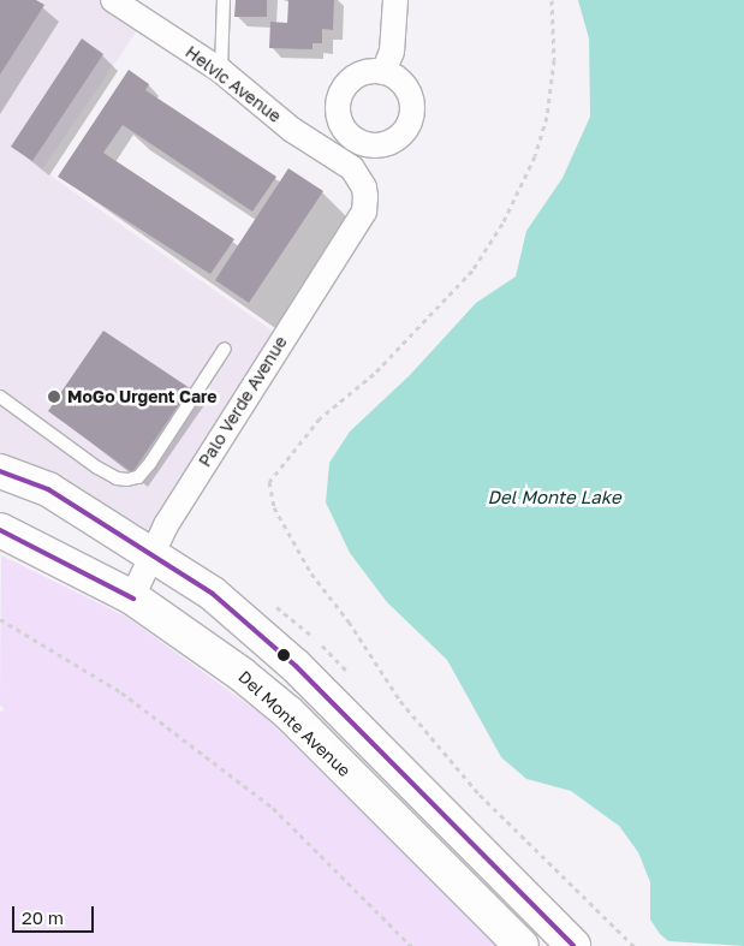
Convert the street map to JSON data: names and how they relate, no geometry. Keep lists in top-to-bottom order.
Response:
{
  "streets": {
    "main road": ["Del Monte Avenue"],
    "street": ["Helvic Avenue", "Palo Verde Avenue"]
  },
  "crossings": [
    ["Helvic Avenue", "Palo Verde Avenue"],
    ["Palo Verde Avenue", "Del Monte Avenue"]
  ],
  "water": ["Del Monte Lake"],
  "places": ["MoGo Urgent Care"],
  "scale_bar": "20 m"
}
